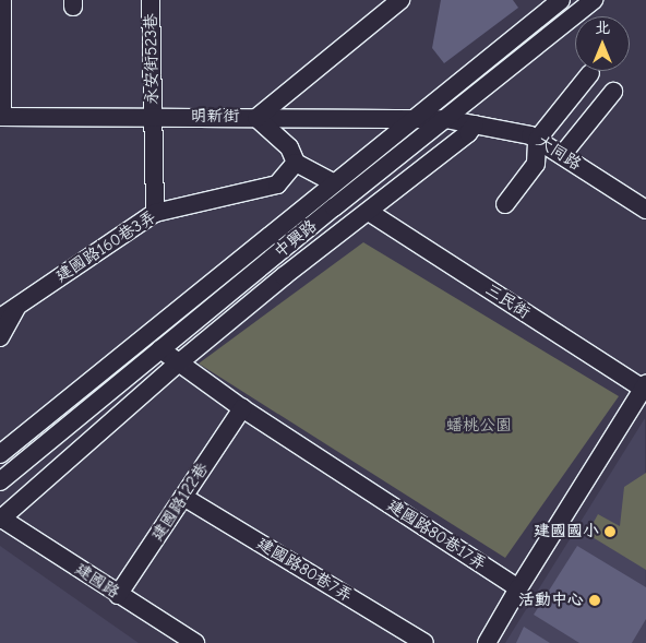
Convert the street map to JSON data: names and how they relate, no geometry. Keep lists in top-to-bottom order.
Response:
{
  "streets": {
    "street": [
      "永安街523巷",
      "明新街",
      "大同路",
      "中興路",
      "建國路160巷3弄",
      "三民街",
      "建國路122巷",
      "建國路80巷17弄",
      "建國路80巷7弄",
      "建國路"
    ]
  },
  "crossings": [
    ["永安街523巷", "明新街"],
    ["永安街523巷", "建國路160巷3弄"],
    ["明新街", "大同路"],
    ["明新街", "中興路"],
    ["大同路", "中興路"],
    ["中興路", "建國路80巷17弄"],
    ["建國路122巷", "建國路80巷17弄"],
    ["建國路122巷", "建國路80巷7弄"],
    ["建國路122巷", "建國路"]
  ],
  "parks": ["蟠桃公園"],
  "places": ["建國國小", "活動中心"],
  "north": "top"
}
